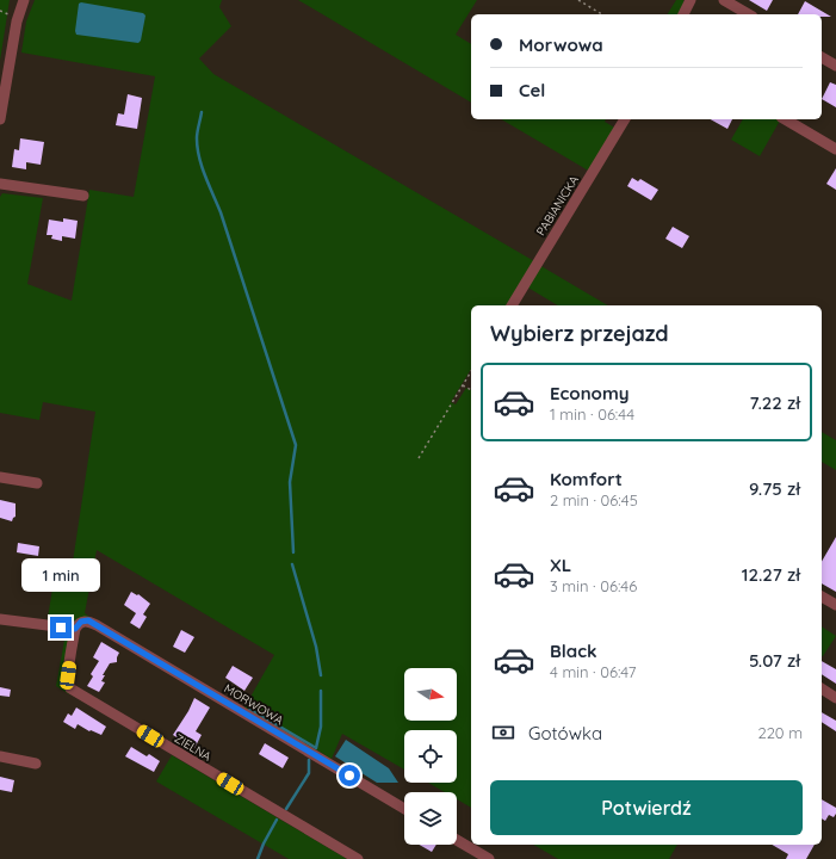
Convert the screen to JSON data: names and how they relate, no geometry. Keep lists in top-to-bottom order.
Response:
{
  "streets": {
    "street": ["PABIANICKA", "MORWOWA", "ZIELNA"]
  },
  "crossings": [
    ["MORWOWA", "ZIELNA"]
  ],
  "north": "right",
  "page": {
    "banner": ["Morwowa", "Cel"],
    "heading": "Wybierz przejazd",
    "list": [
      {
        "name": "Economy",
        "note": "1 min · 06:44",
        "value": "7.22 zł"
      },
      {
        "name": "Komfort",
        "note": "2 min · 06:45",
        "value": "9.75 zł"
      },
      {
        "name": "XL",
        "note": "3 min · 06:46",
        "value": "12.27 zł"
      },
      {
        "name": "Black",
        "note": "4 min · 06:47",
        "value": "5.07 zł"
      }
    ],
    "bubble": "1 min",
    "pay": ["Gotówka", "220 m"],
    "buttons": "Potwierdź"
  }
}
